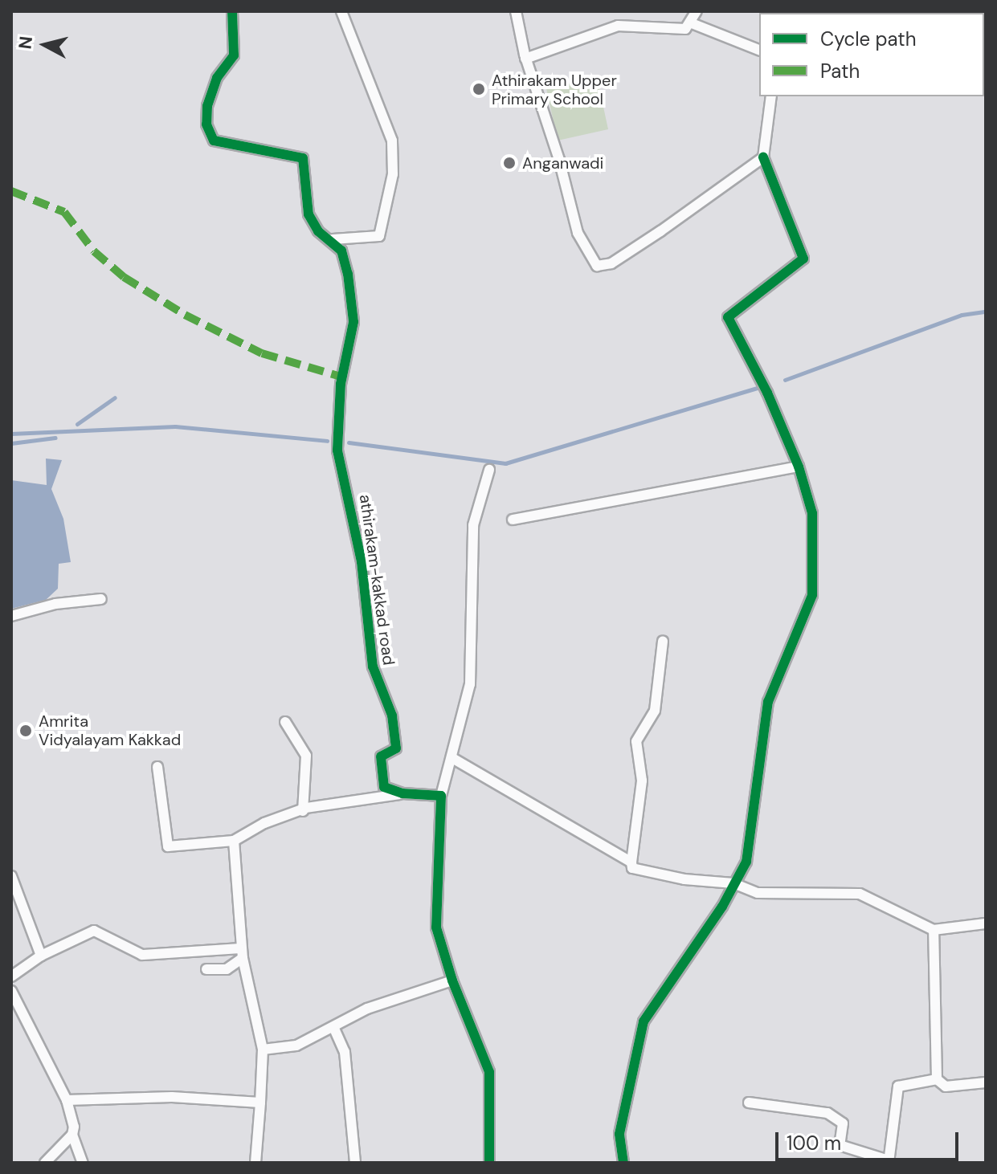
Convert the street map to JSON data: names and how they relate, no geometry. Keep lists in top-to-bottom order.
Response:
{
  "streets": {
    "street": ["athirakam-kakkad road"]
  },
  "places": ["Athirakam Upper Primary School", "Anganwadi", "Amrita Vidyalayam Kakkad"],
  "legend": ["Cycle path", "Path"],
  "scale_bar": "100 m",
  "north": "left"
}
